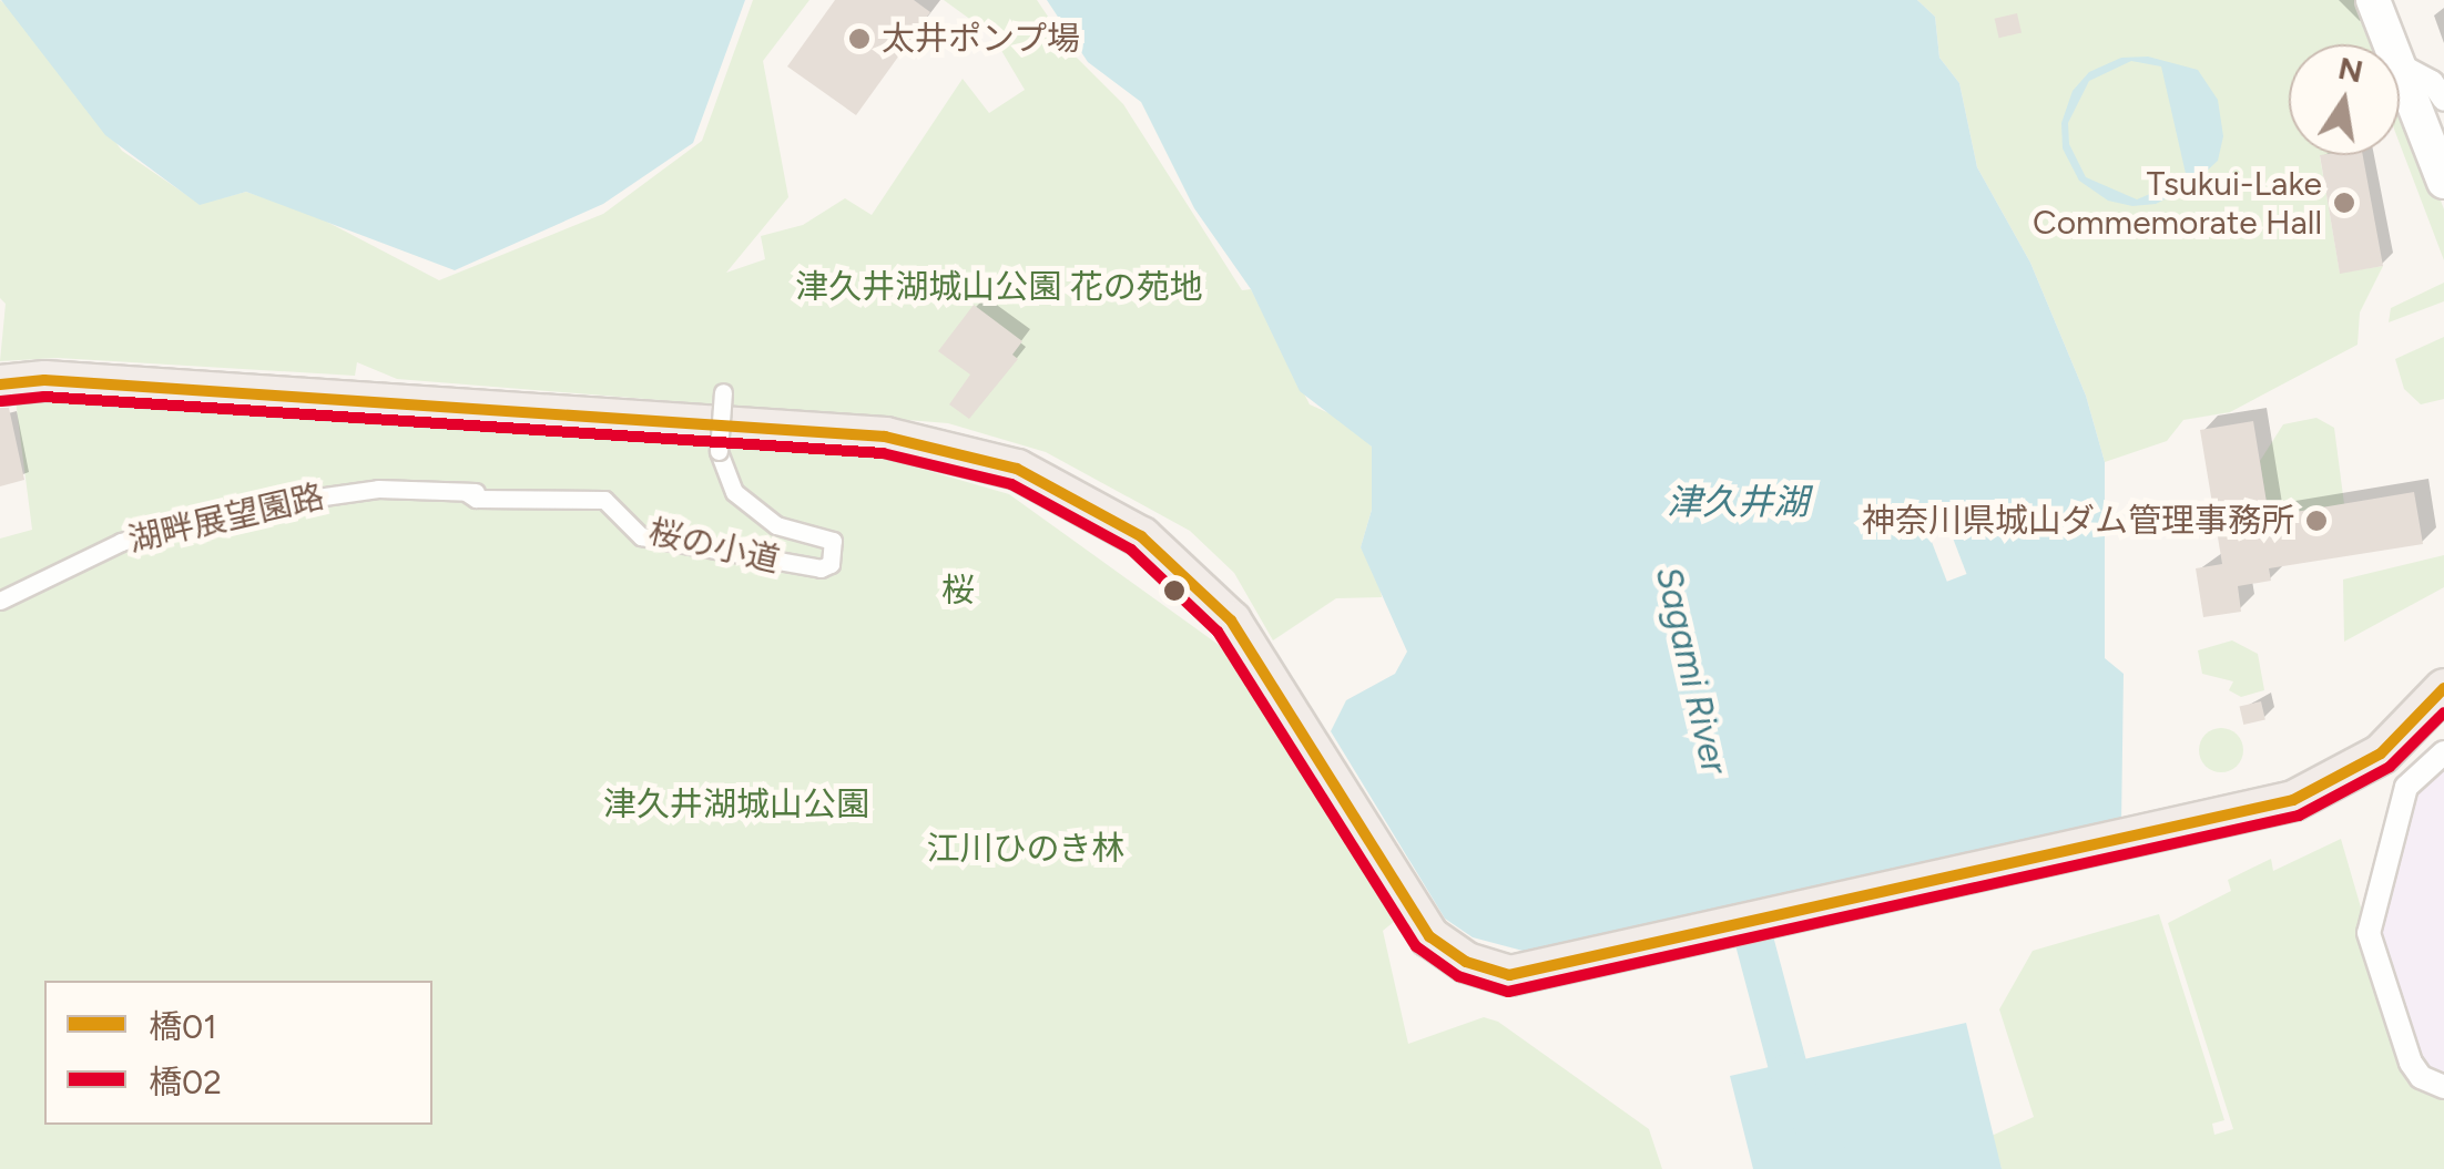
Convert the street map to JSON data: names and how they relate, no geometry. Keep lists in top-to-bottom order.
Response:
{
  "streets": {
    "street": ["湖畔展望園路", "桜の小道"]
  },
  "crossings": [
    ["湖畔展望園路", "桜の小道"]
  ],
  "water": ["津久井湖", "Sagami River"],
  "parks": [
    "津久井湖城山公園 花の苑地",
    "桜",
    "津久井湖城山公園",
    "江川ひのき林"
  ],
  "places": ["太井ポンプ場", "Tsukui-Lake Commemorate Hall", "神奈川県城山ダム管理事務所"],
  "lines": ["transit line 橋01", "transit line 橋02"],
  "legend": ["橋01", "橋02"],
  "north": "top"
}
